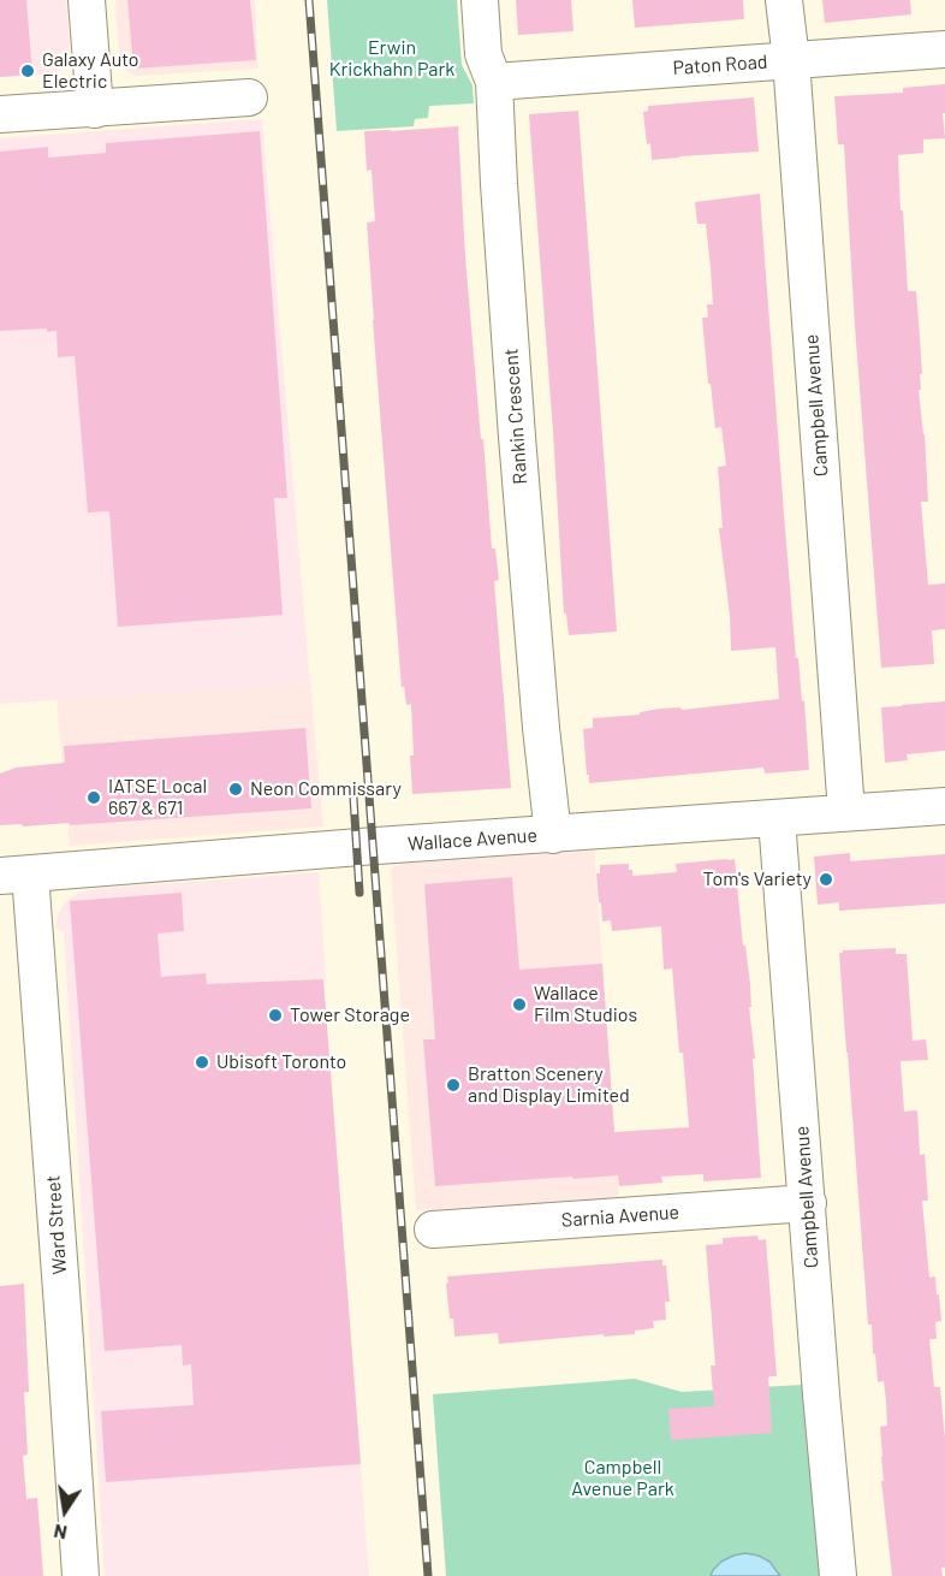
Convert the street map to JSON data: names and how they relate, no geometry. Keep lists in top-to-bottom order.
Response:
{
  "streets": {
    "street": [
      "Paton Road",
      "Campbell Avenue",
      "Rankin Crescent",
      "Wallace Avenue",
      "Sarnia Avenue",
      "Ward Street"
    ]
  },
  "crossings": [
    ["Paton Road", "Campbell Avenue"],
    ["Paton Road", "Rankin Crescent"],
    ["Campbell Avenue", "Wallace Avenue"],
    ["Campbell Avenue", "Sarnia Avenue"],
    ["Rankin Crescent", "Wallace Avenue"],
    ["Wallace Avenue", "Ward Street"]
  ],
  "parks": ["Erwin Krickhahn Park", "Campbell Avenue Park"],
  "places": [
    "Galaxy Auto Electric",
    "Neon Commissary",
    "IATSE Local 667 & 671",
    "Tom's Variety",
    "Wallace Film Studios",
    "Tower Storage",
    "Ubisoft Toronto",
    "Bratton Scenery and Display Limited"
  ],
  "north": "bottom"
}
